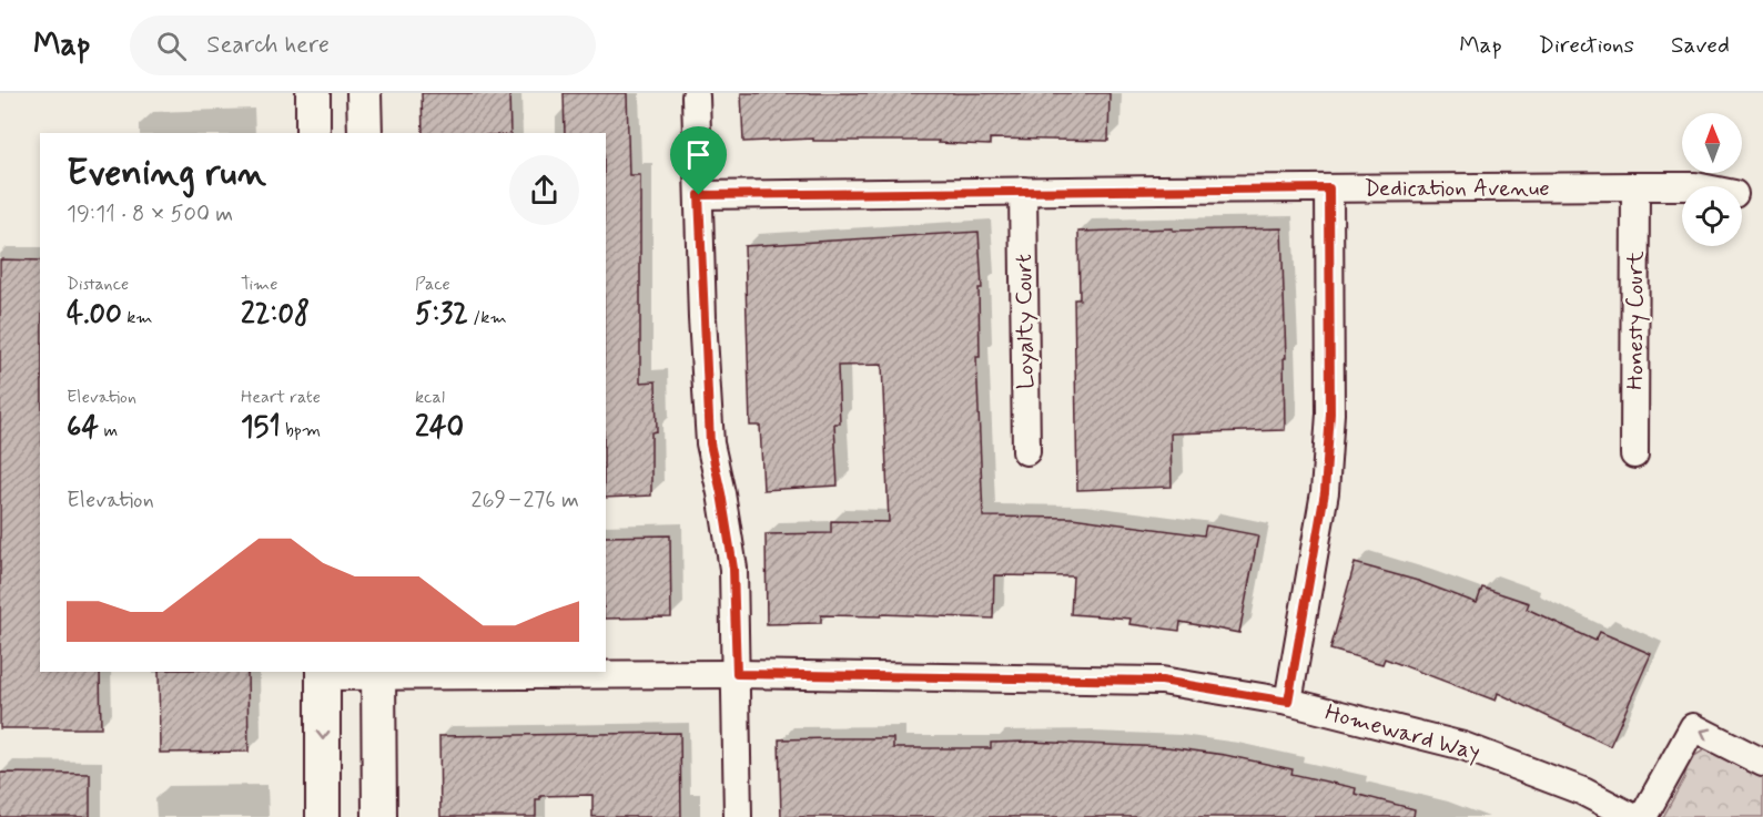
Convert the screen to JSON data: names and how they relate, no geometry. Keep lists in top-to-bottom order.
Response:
{
  "streets": {
    "street": [
      "Dedication Avenue",
      "Honesty Court",
      "Loyalty Court",
      "Homeward Way"
    ]
  },
  "crossings": [
    ["Dedication Avenue", "Honesty Court"],
    ["Dedication Avenue", "Loyalty Court"]
  ],
  "north": "top",
  "page": {
    "header": "Map",
    "search": "Search here",
    "nav": ["Map", "Directions", "Saved"],
    "heading": ["Evening run", "19:11 · 8 × 500 m"],
    "stats": [
      ["Distance", "4.00 km"],
      ["Time", "22:08"],
      ["Pace", "5:32 /km"],
      ["Elevation", "64 m"],
      ["Heart rate", "151 bpm"],
      ["kcal", "240"]
    ],
    "chart": ["Elevation", "269–276 m"]
  }
}
